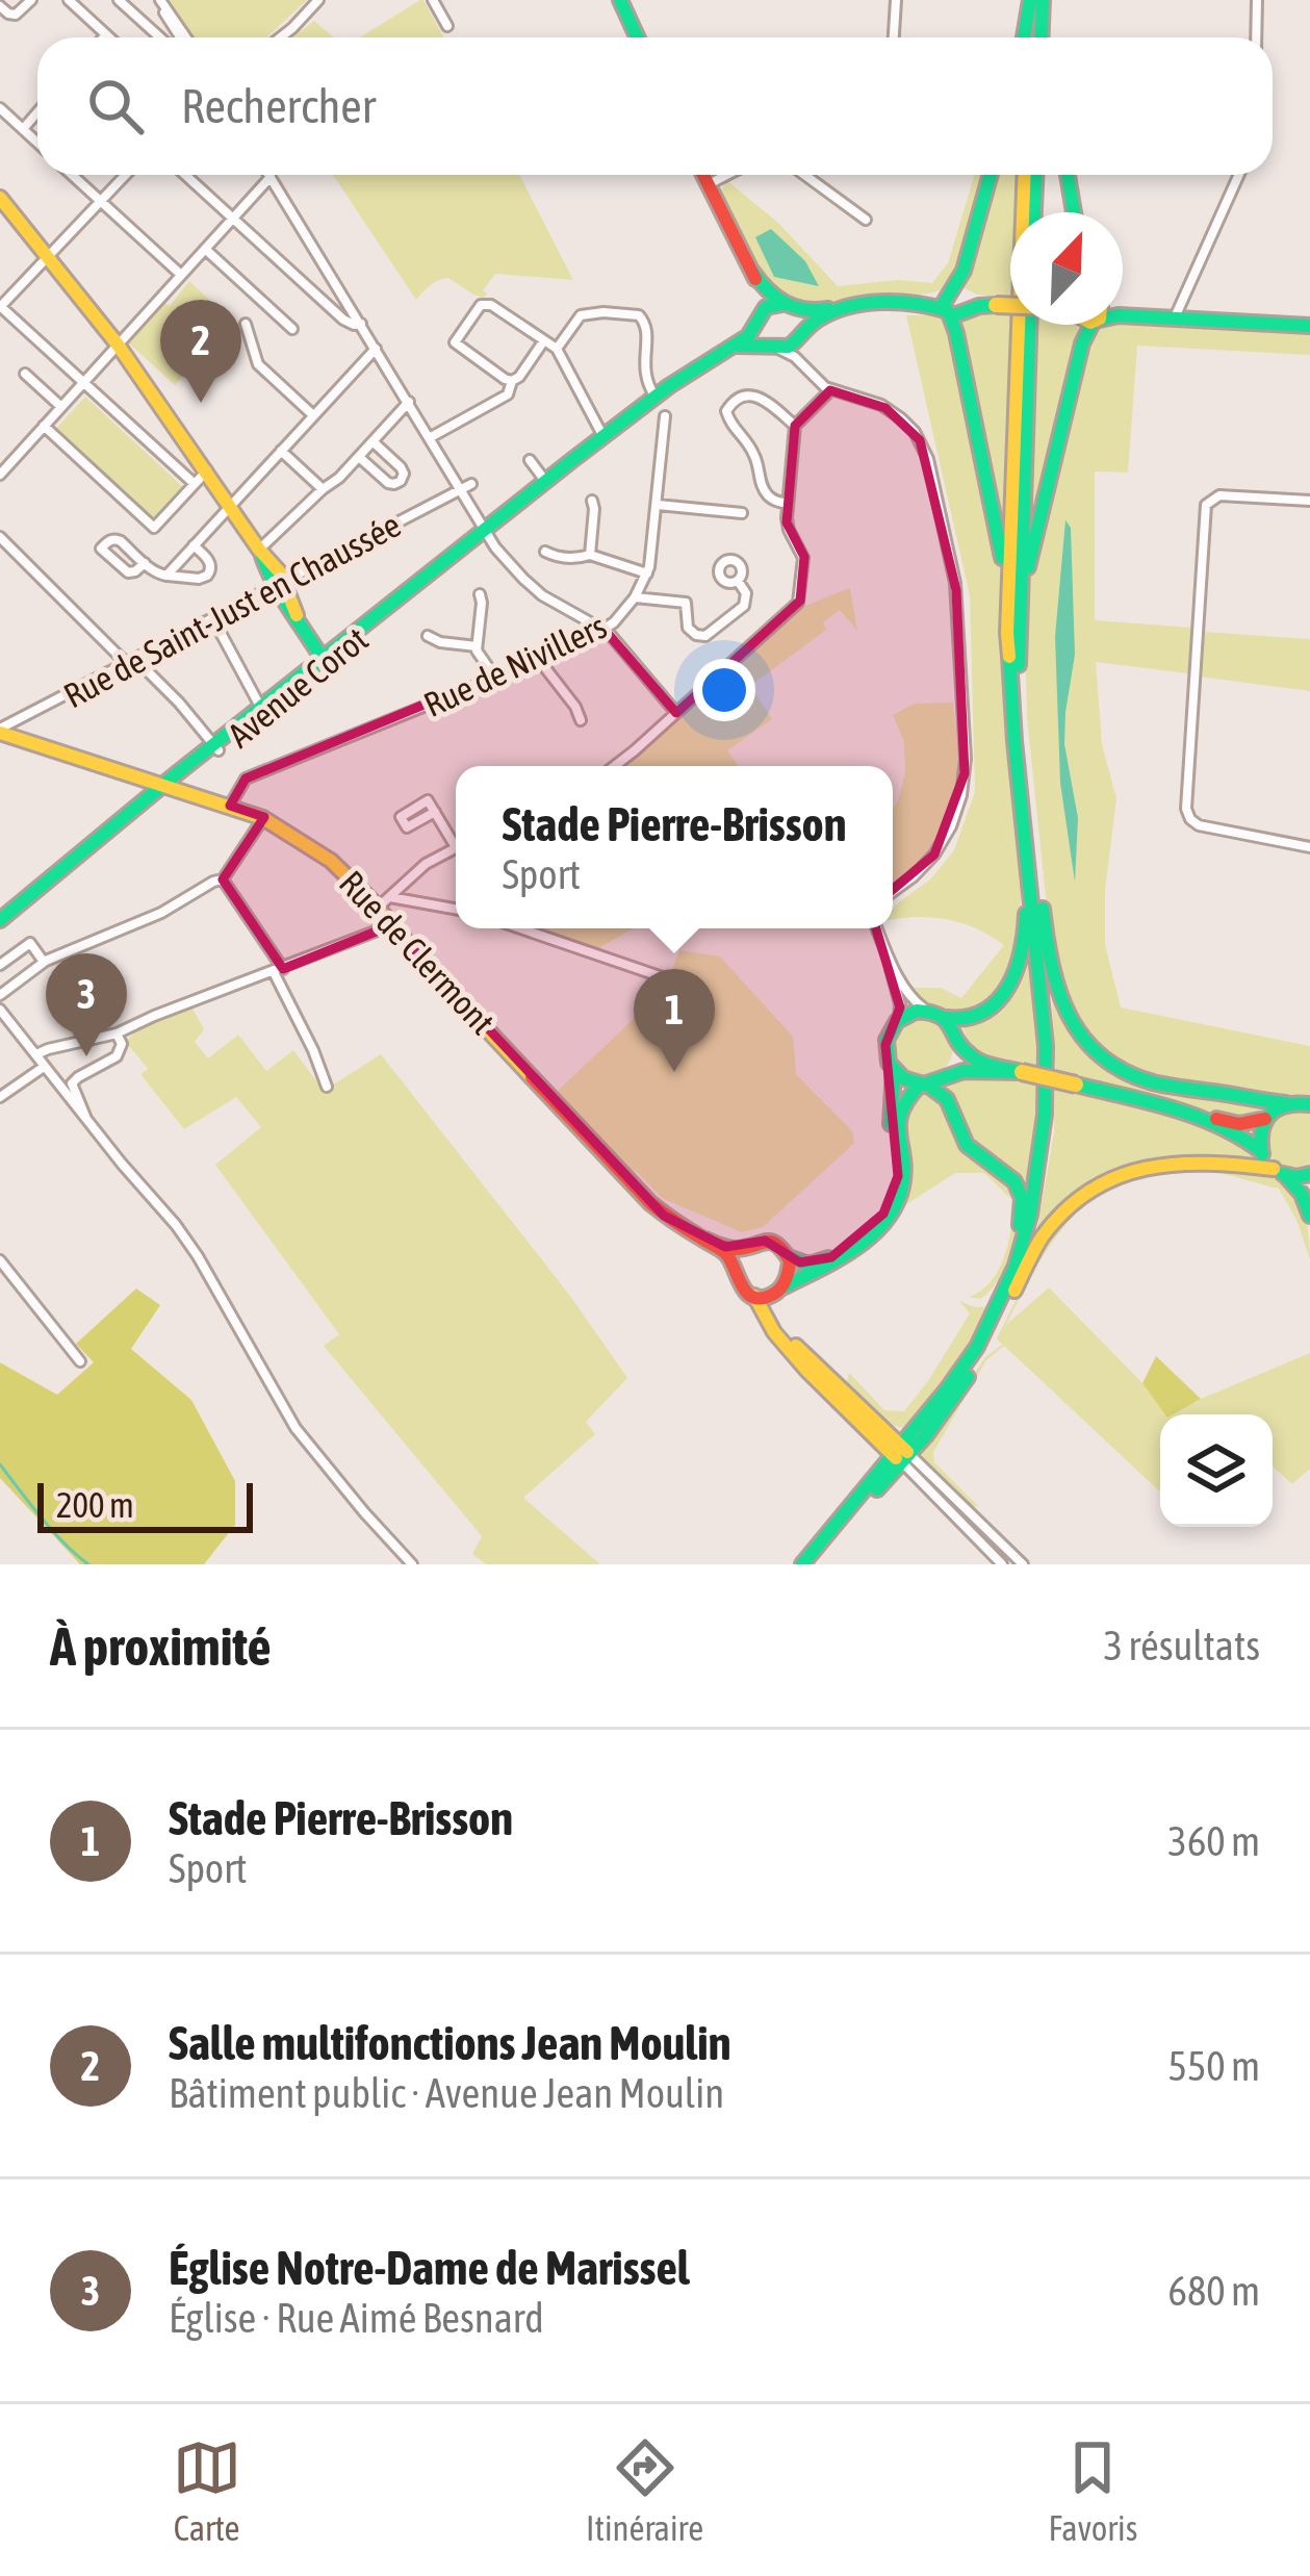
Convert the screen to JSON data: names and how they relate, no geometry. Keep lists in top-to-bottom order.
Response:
{
  "streets": {
    "main road": ["Avenue Corot", "Rue de Clermont"],
    "street": ["Rue de Saint-Just en Chaussée", "Rue de Nivillers"]
  },
  "crossings": [
    ["Rue de Saint-Just en Chaussée", "Rue de Clermont"],
    ["Rue de Nivillers", "Rue de Clermont"],
    ["Avenue Corot", "Rue de Clermont"]
  ],
  "scale_bar": "200 m",
  "north": "top right",
  "page": {
    "search": "Rechercher",
    "pins": ["2", "3", "1"],
    "popup": ["Stade Pierre-Brisson", "Sport"],
    "scale": "200 m",
    "heading": ["À proximité", "3 résultats"],
    "list": [
      {
        "mark": "1",
        "name": "Stade Pierre-Brisson",
        "note": "Sport",
        "value": "360 m"
      },
      {
        "mark": "2",
        "name": "Salle multifonctions Jean Moulin",
        "note": "Bâtiment public · Avenue Jean Moulin",
        "value": "550 m"
      },
      {
        "mark": "3",
        "name": "Église Notre-Dame de Marissel",
        "note": "Église · Rue Aimé Besnard",
        "value": "680 m"
      }
    ],
    "nav": ["Carte", "Itinéraire", "Favoris"]
  }
}
